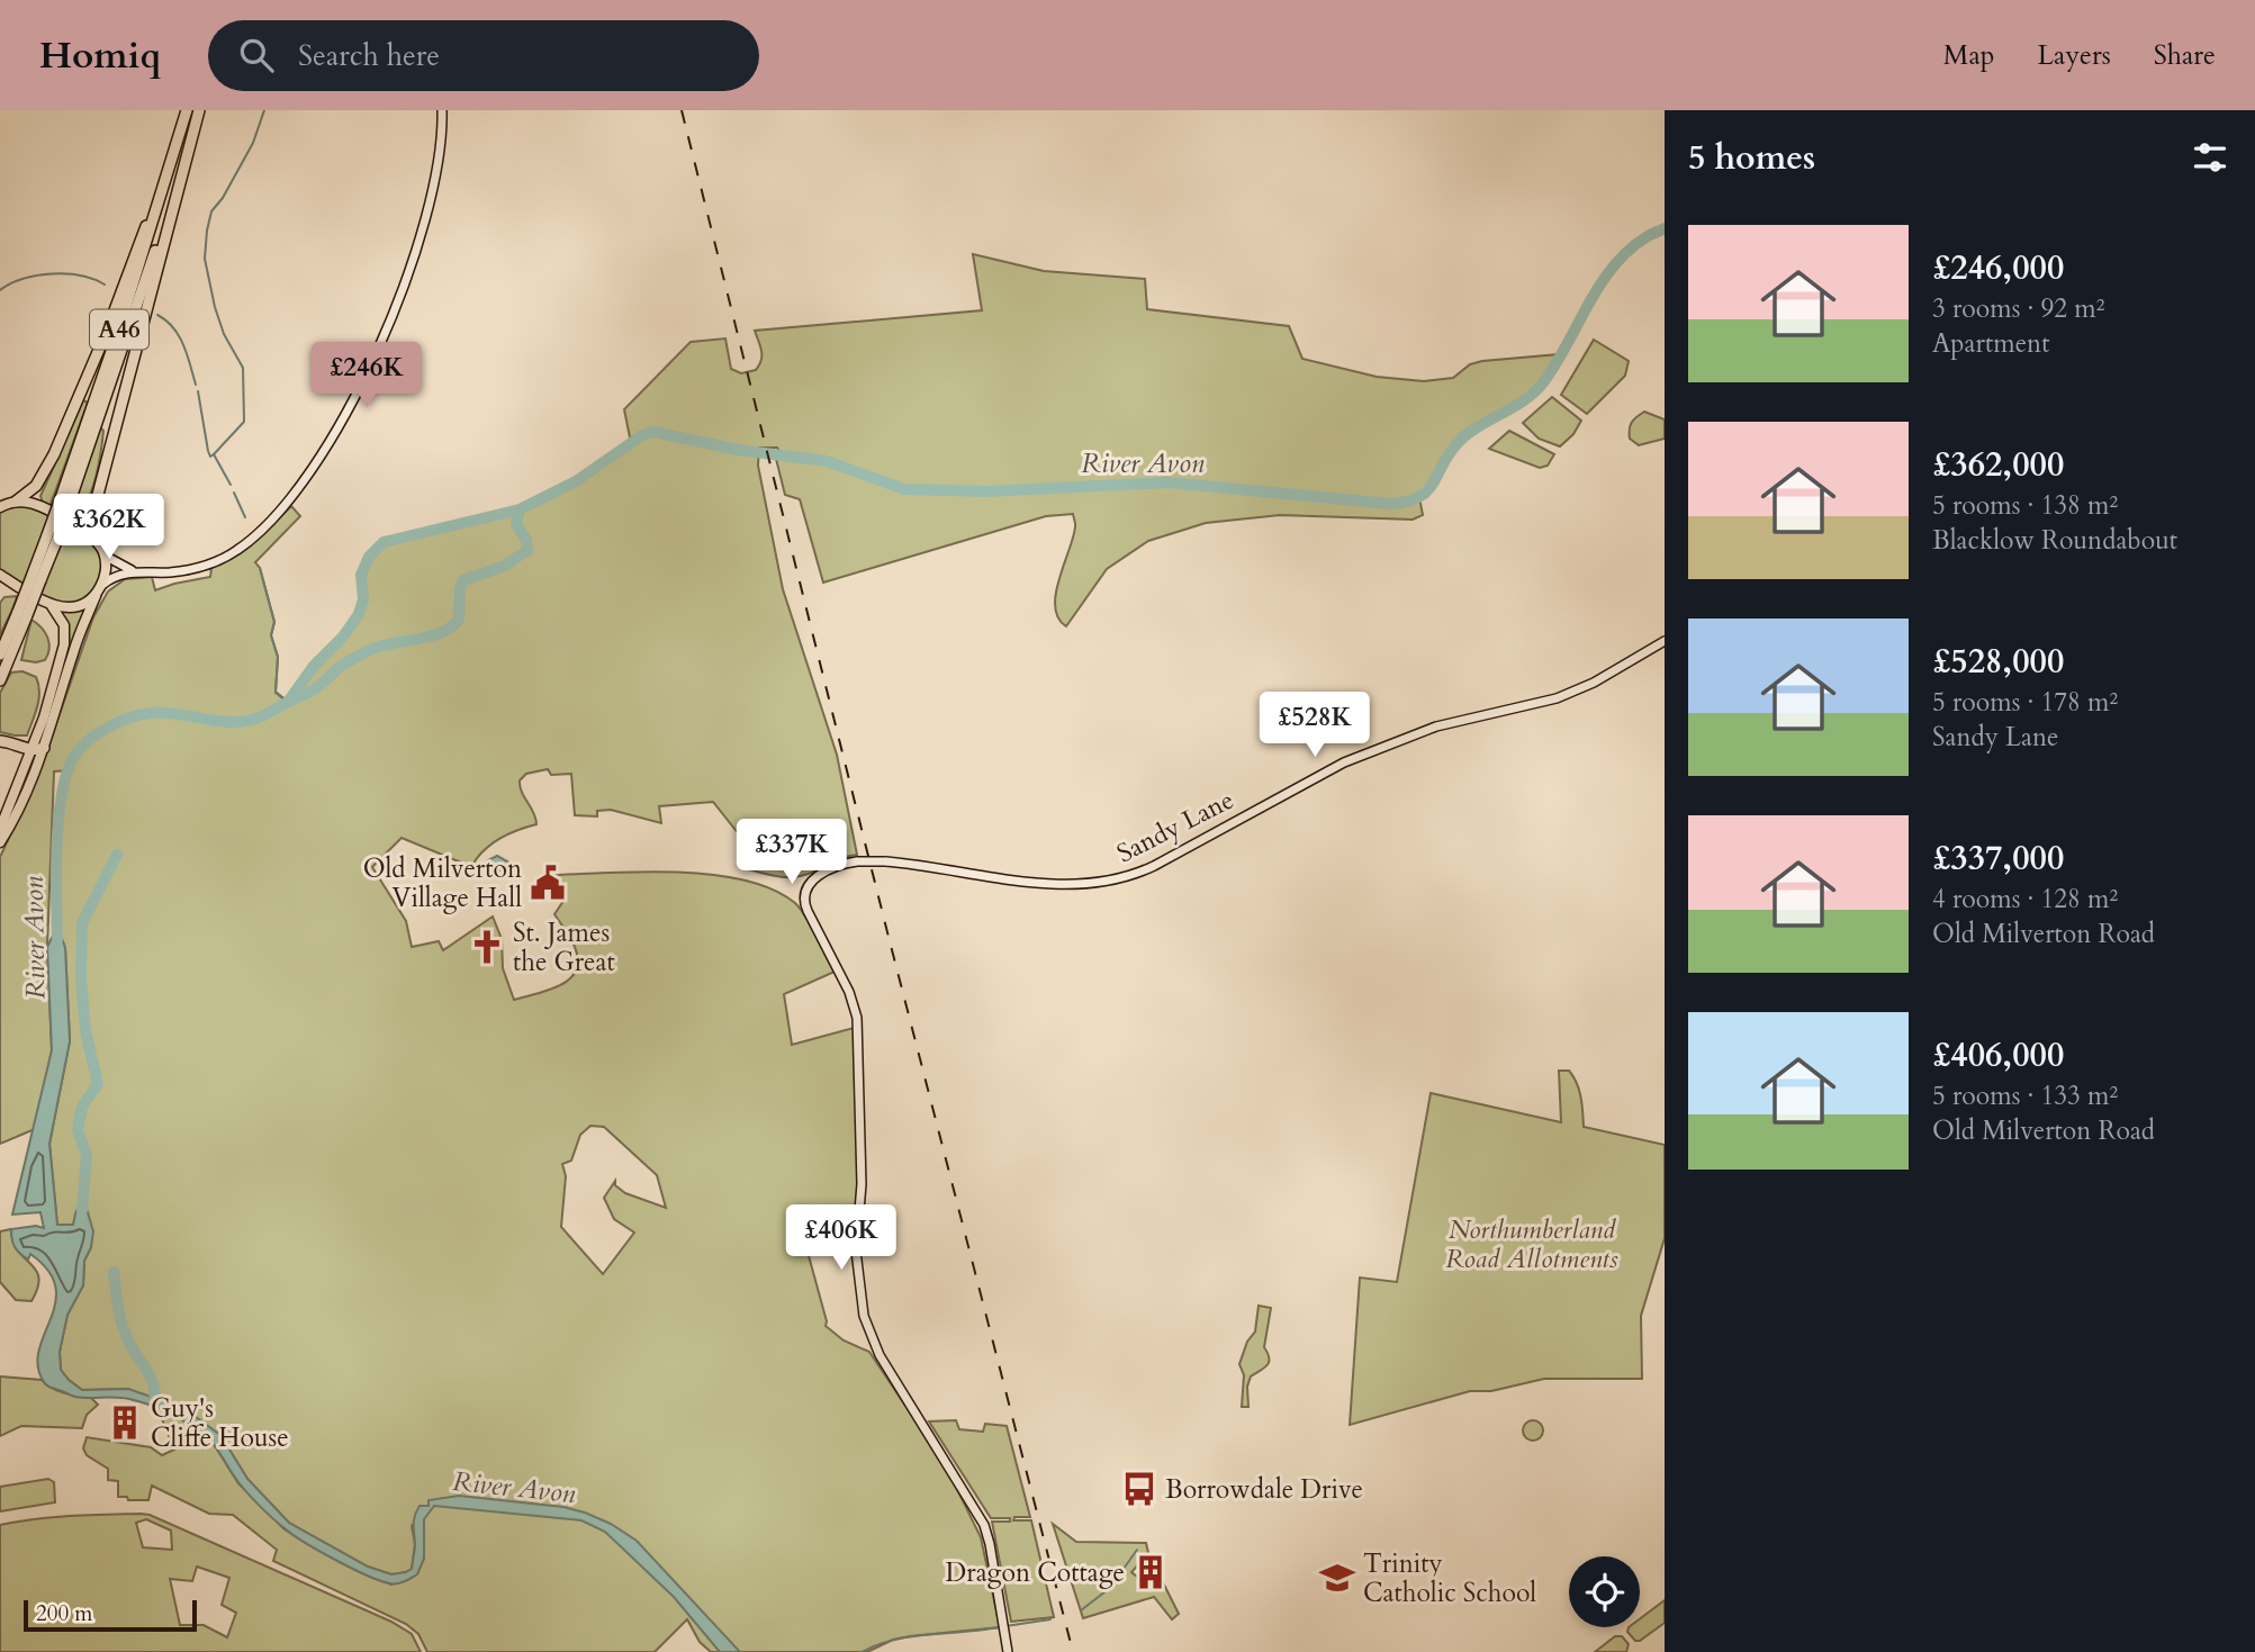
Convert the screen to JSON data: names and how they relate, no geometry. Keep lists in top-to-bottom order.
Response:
{
  "streets": {
    "highway": ["A46"],
    "street": ["Sandy Lane"]
  },
  "water": ["River Avon"],
  "parks": ["Northumberland Road Allotments"],
  "places": {
    "public building": ["Old Milverton Village Hall"],
    "church": ["St. James the Great"],
    "building": ["Guy's Cliffe House", "Dragon Cottage"],
    "bus stop": ["Borrowdale Drive"],
    "school or university": ["Trinity Catholic School"]
  },
  "scale_bar": "200 m",
  "page": {
    "header": "Homiq",
    "search": "Search here",
    "nav": ["Map", "Layers", "Share"],
    "heading": "5 homes",
    "list": [
      {
        "name": "£246,000",
        "note": "3 rooms · 92 m² · Apartment"
      },
      {
        "name": "£362,000",
        "note": "5 rooms · 138 m² · Blacklow Roundabout"
      },
      {
        "name": "£528,000",
        "note": "5 rooms · 178 m² · Sandy Lane"
      },
      {
        "name": "£337,000",
        "note": "4 rooms · 128 m² · Old Milverton Road"
      },
      {
        "name": "£406,000",
        "note": "5 rooms · 133 m² · Old Milverton Road"
      }
    ],
    "price": [
      "£246K",
      "£362K",
      "£528K",
      "£337K",
      "£406K"
    ],
    "scale": "200 m"
  }
}
